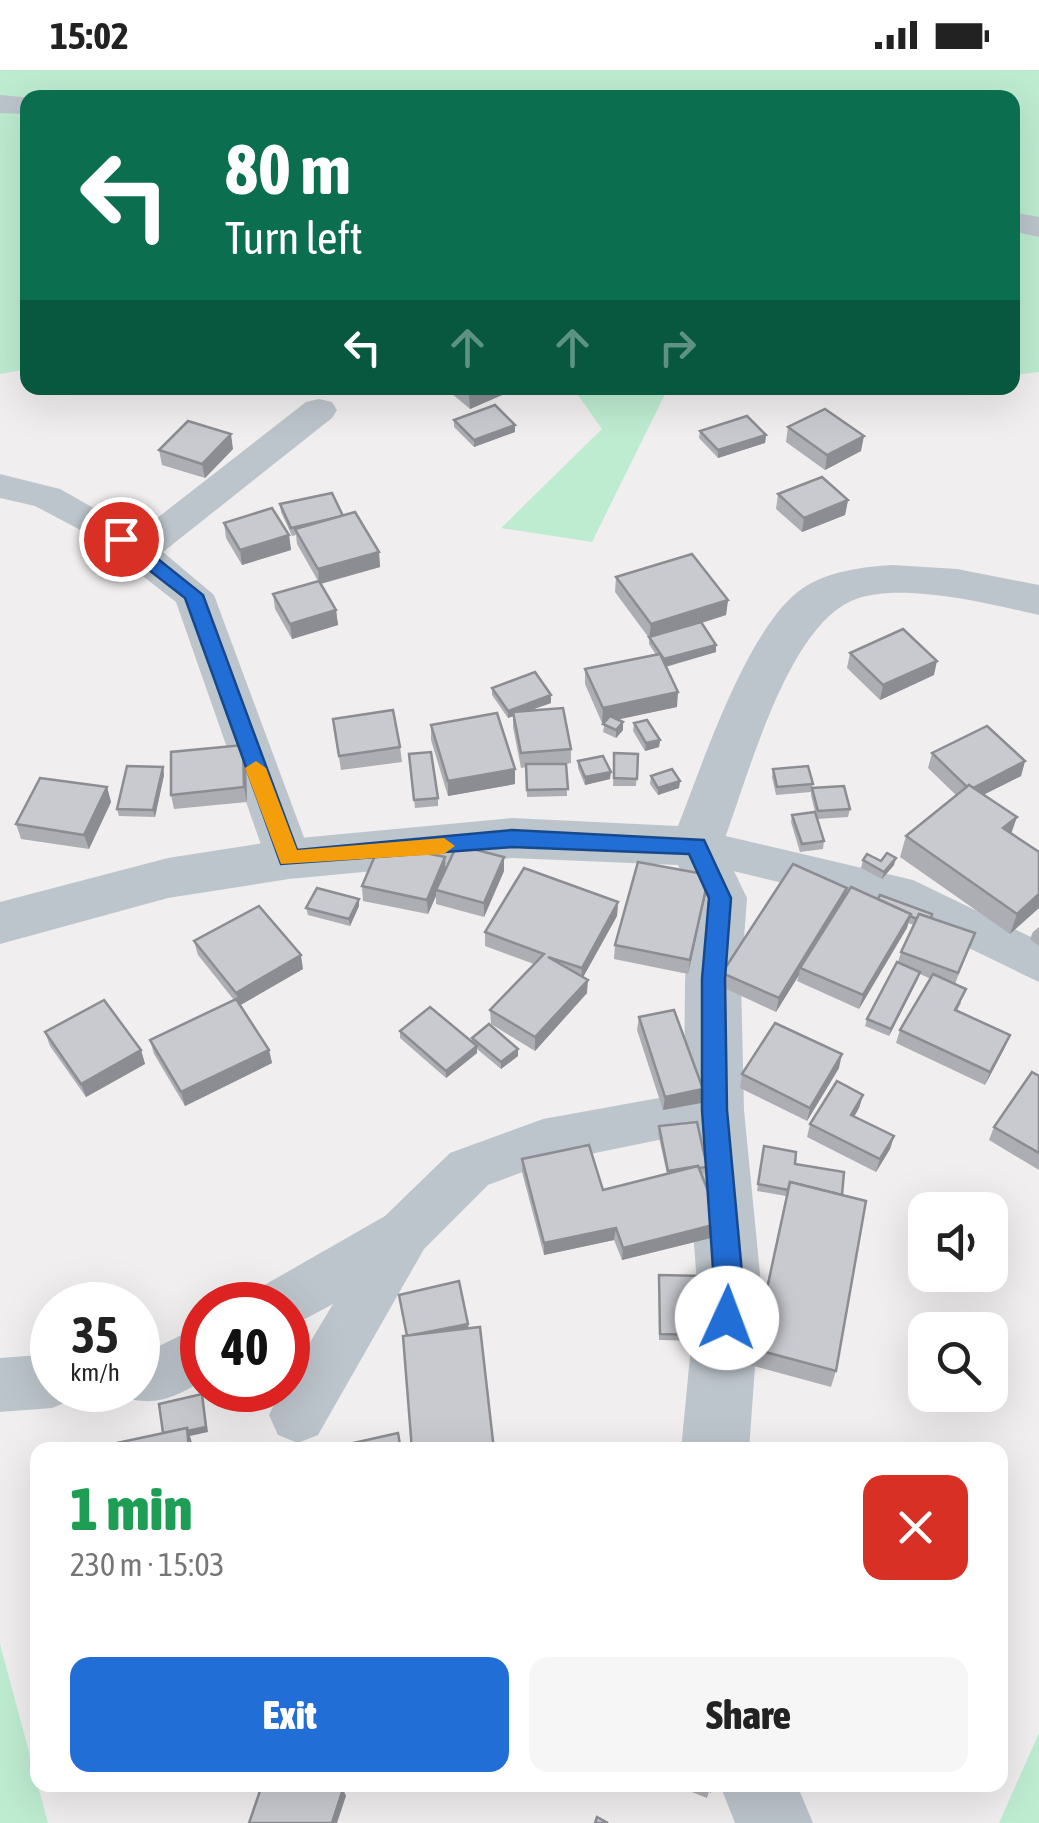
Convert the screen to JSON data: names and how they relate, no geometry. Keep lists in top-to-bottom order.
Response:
{
  "page": {
    "status": "15:02",
    "turn": ["80 m", "Turn left"],
    "speed": "35 km/h",
    "limit": "40",
    "heading": ["1 min", "230 m · 15:03"],
    "buttons": ["Exit", "Share"]
  }
}
